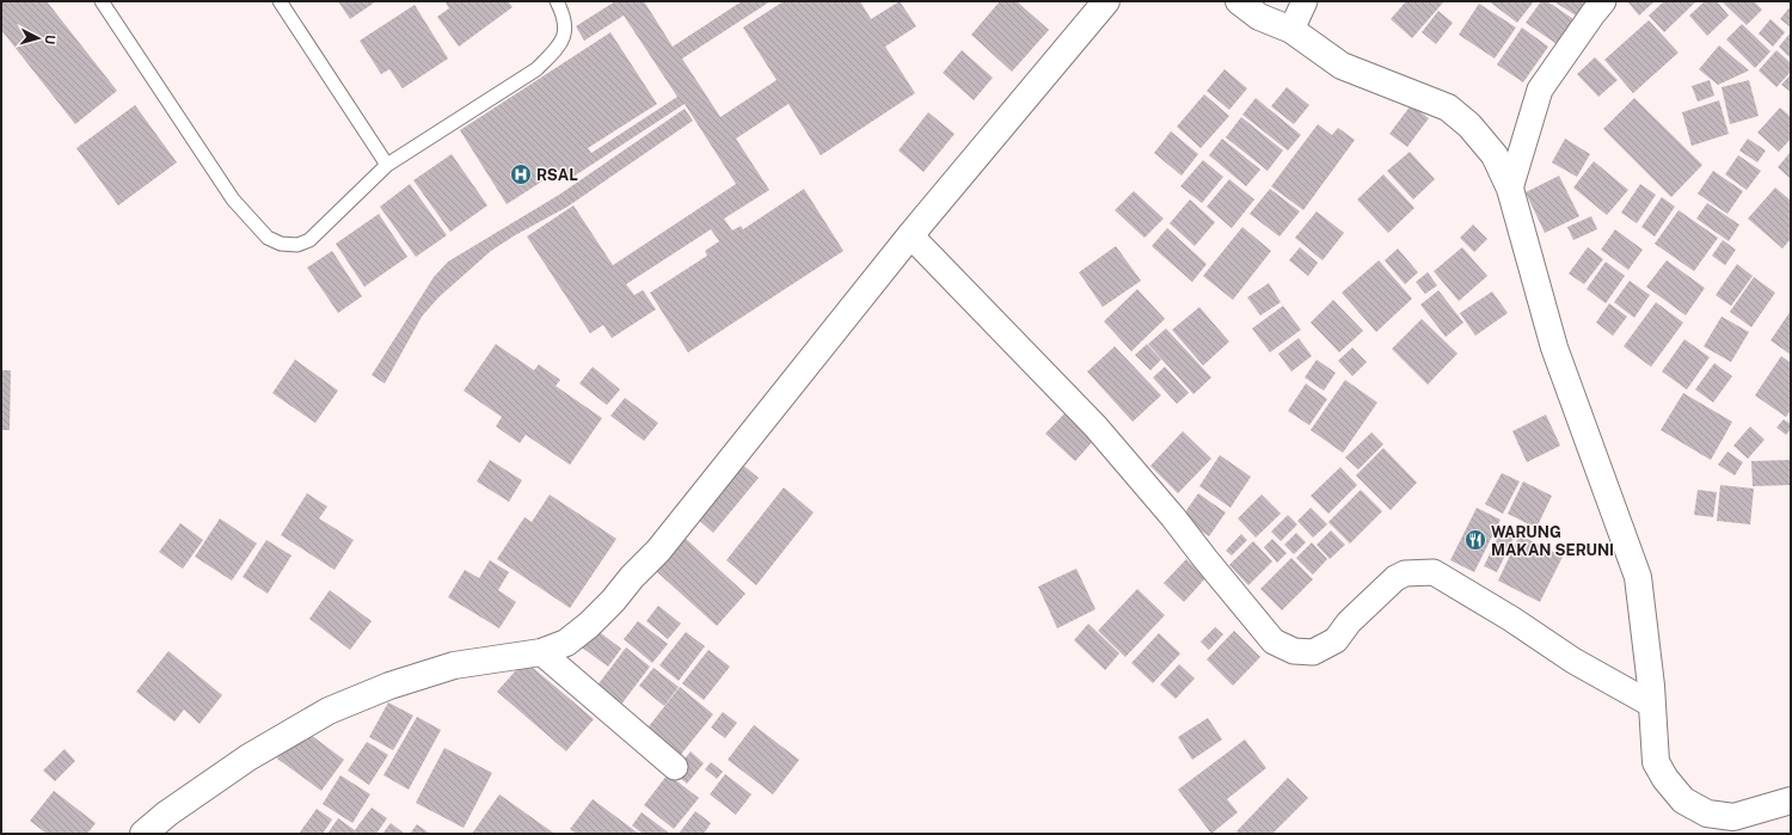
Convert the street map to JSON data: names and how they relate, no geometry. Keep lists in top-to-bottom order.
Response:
{
  "places": {
    "hospital": ["RSAL"],
    "restaurant": ["WARUNG MAKAN SERUNI"]
  },
  "north": "right"
}
